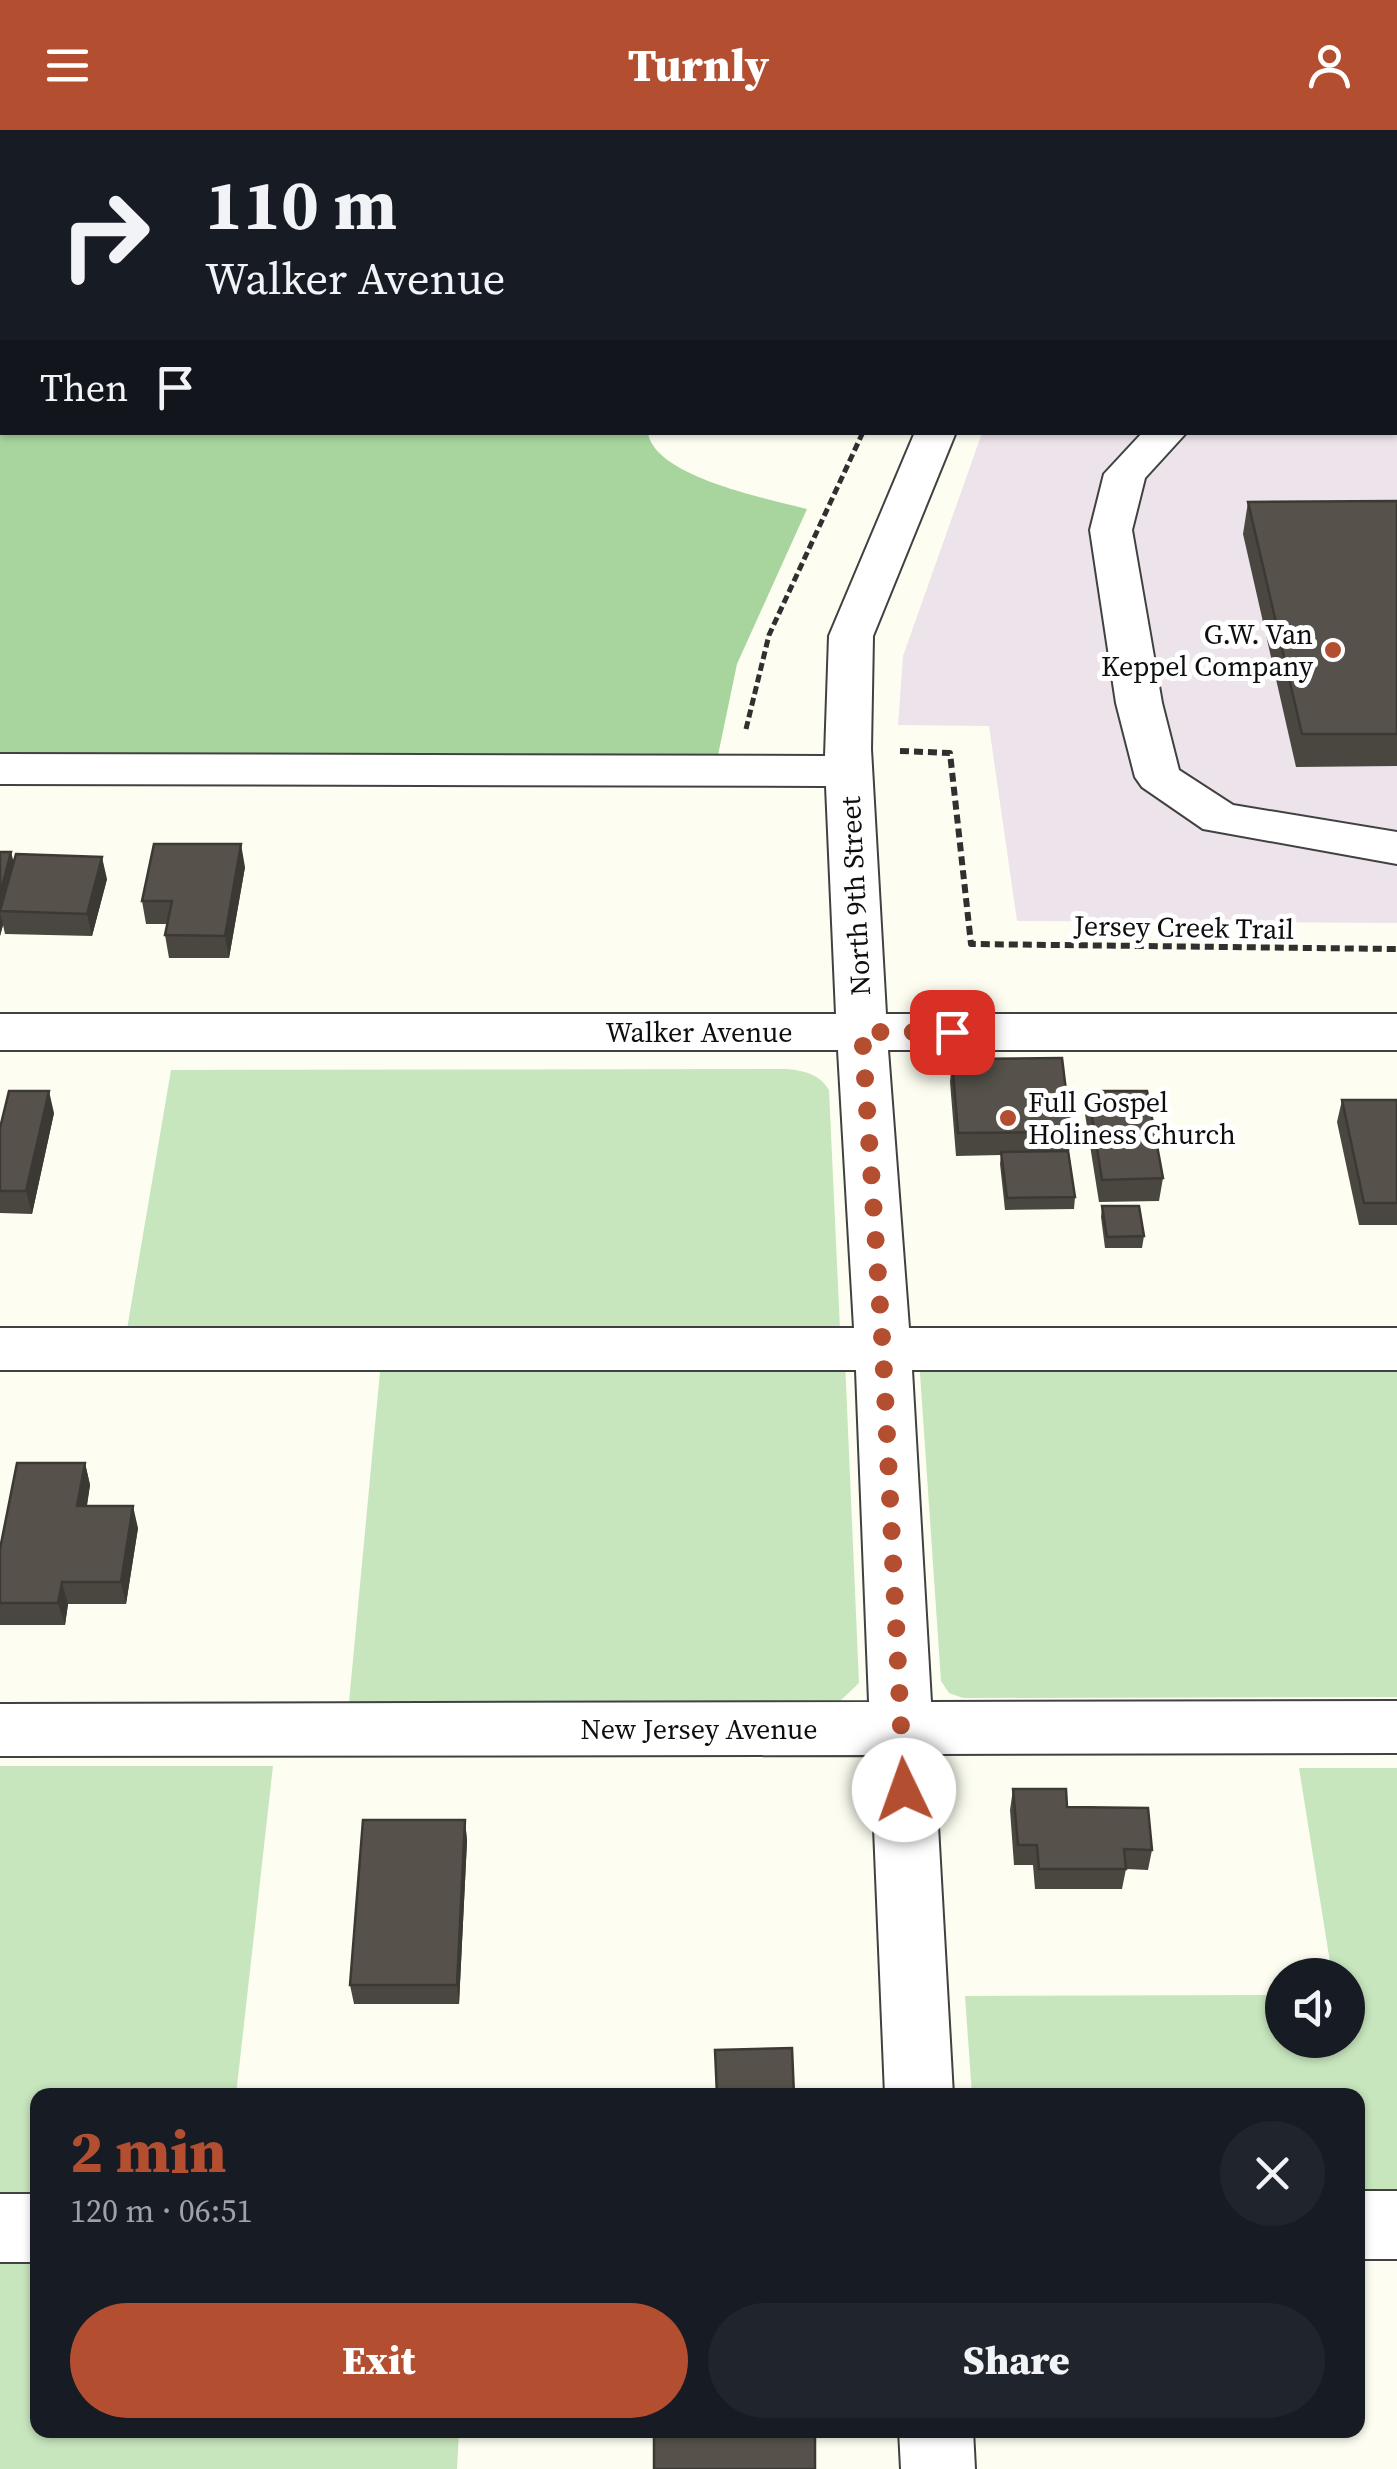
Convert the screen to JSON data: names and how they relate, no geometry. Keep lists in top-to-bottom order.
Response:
{
  "streets": {
    "street": ["North 9th Street", "Walker Avenue", "New Jersey Avenue"],
    "path": ["Jersey Creek Trail"]
  },
  "crossings": [
    ["North 9th Street", "Walker Avenue"],
    ["North 9th Street", "New Jersey Avenue"]
  ],
  "places": ["G.W. Van Keppel Company", "Full Gospel Holiness Church"],
  "page": {
    "header": "Turnly",
    "turn": ["110 m", "Walker Avenue"],
    "then": "Then",
    "heading": ["2 min", "120 m · 06:51"],
    "buttons": ["Exit", "Share"]
  }
}
